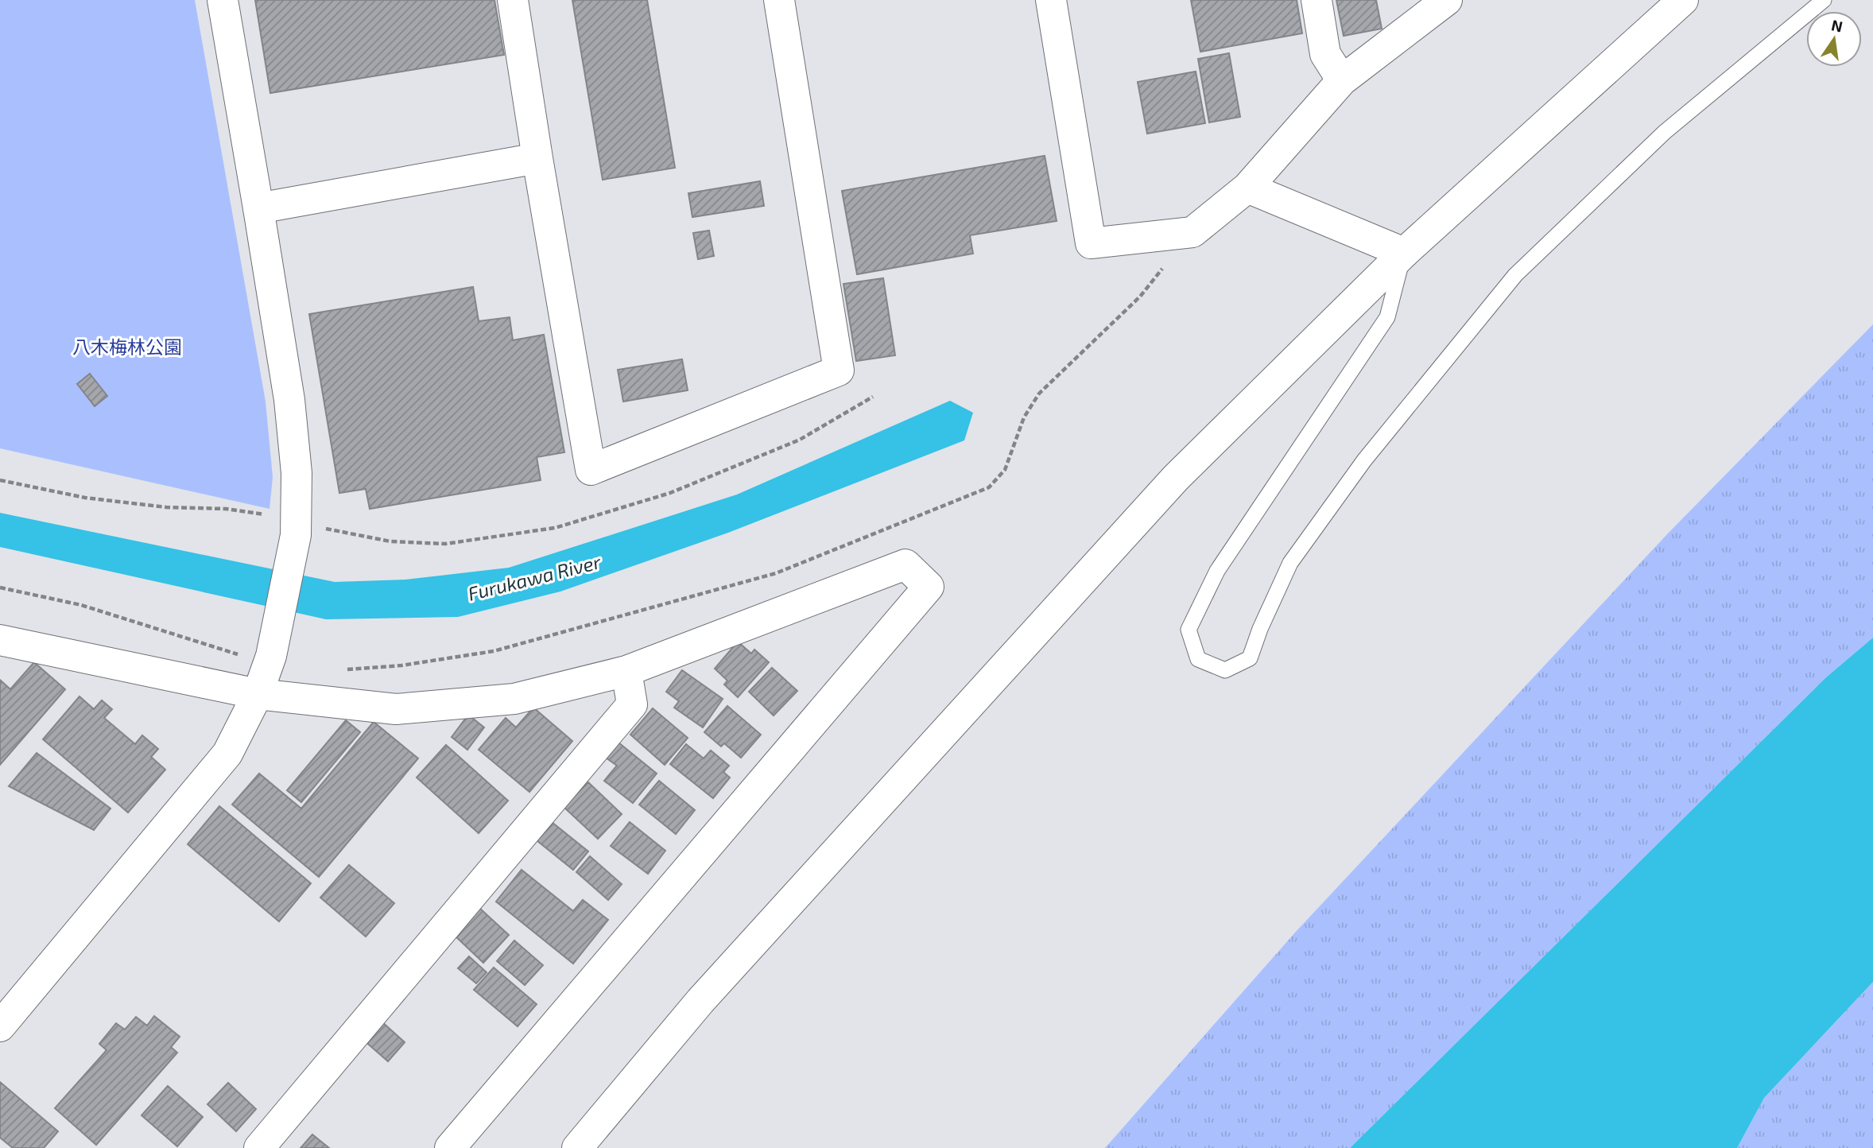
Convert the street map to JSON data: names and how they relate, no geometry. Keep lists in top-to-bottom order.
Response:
{
  "water": ["Furukawa River"],
  "parks": ["八木梅林公園"],
  "north": "top"
}
